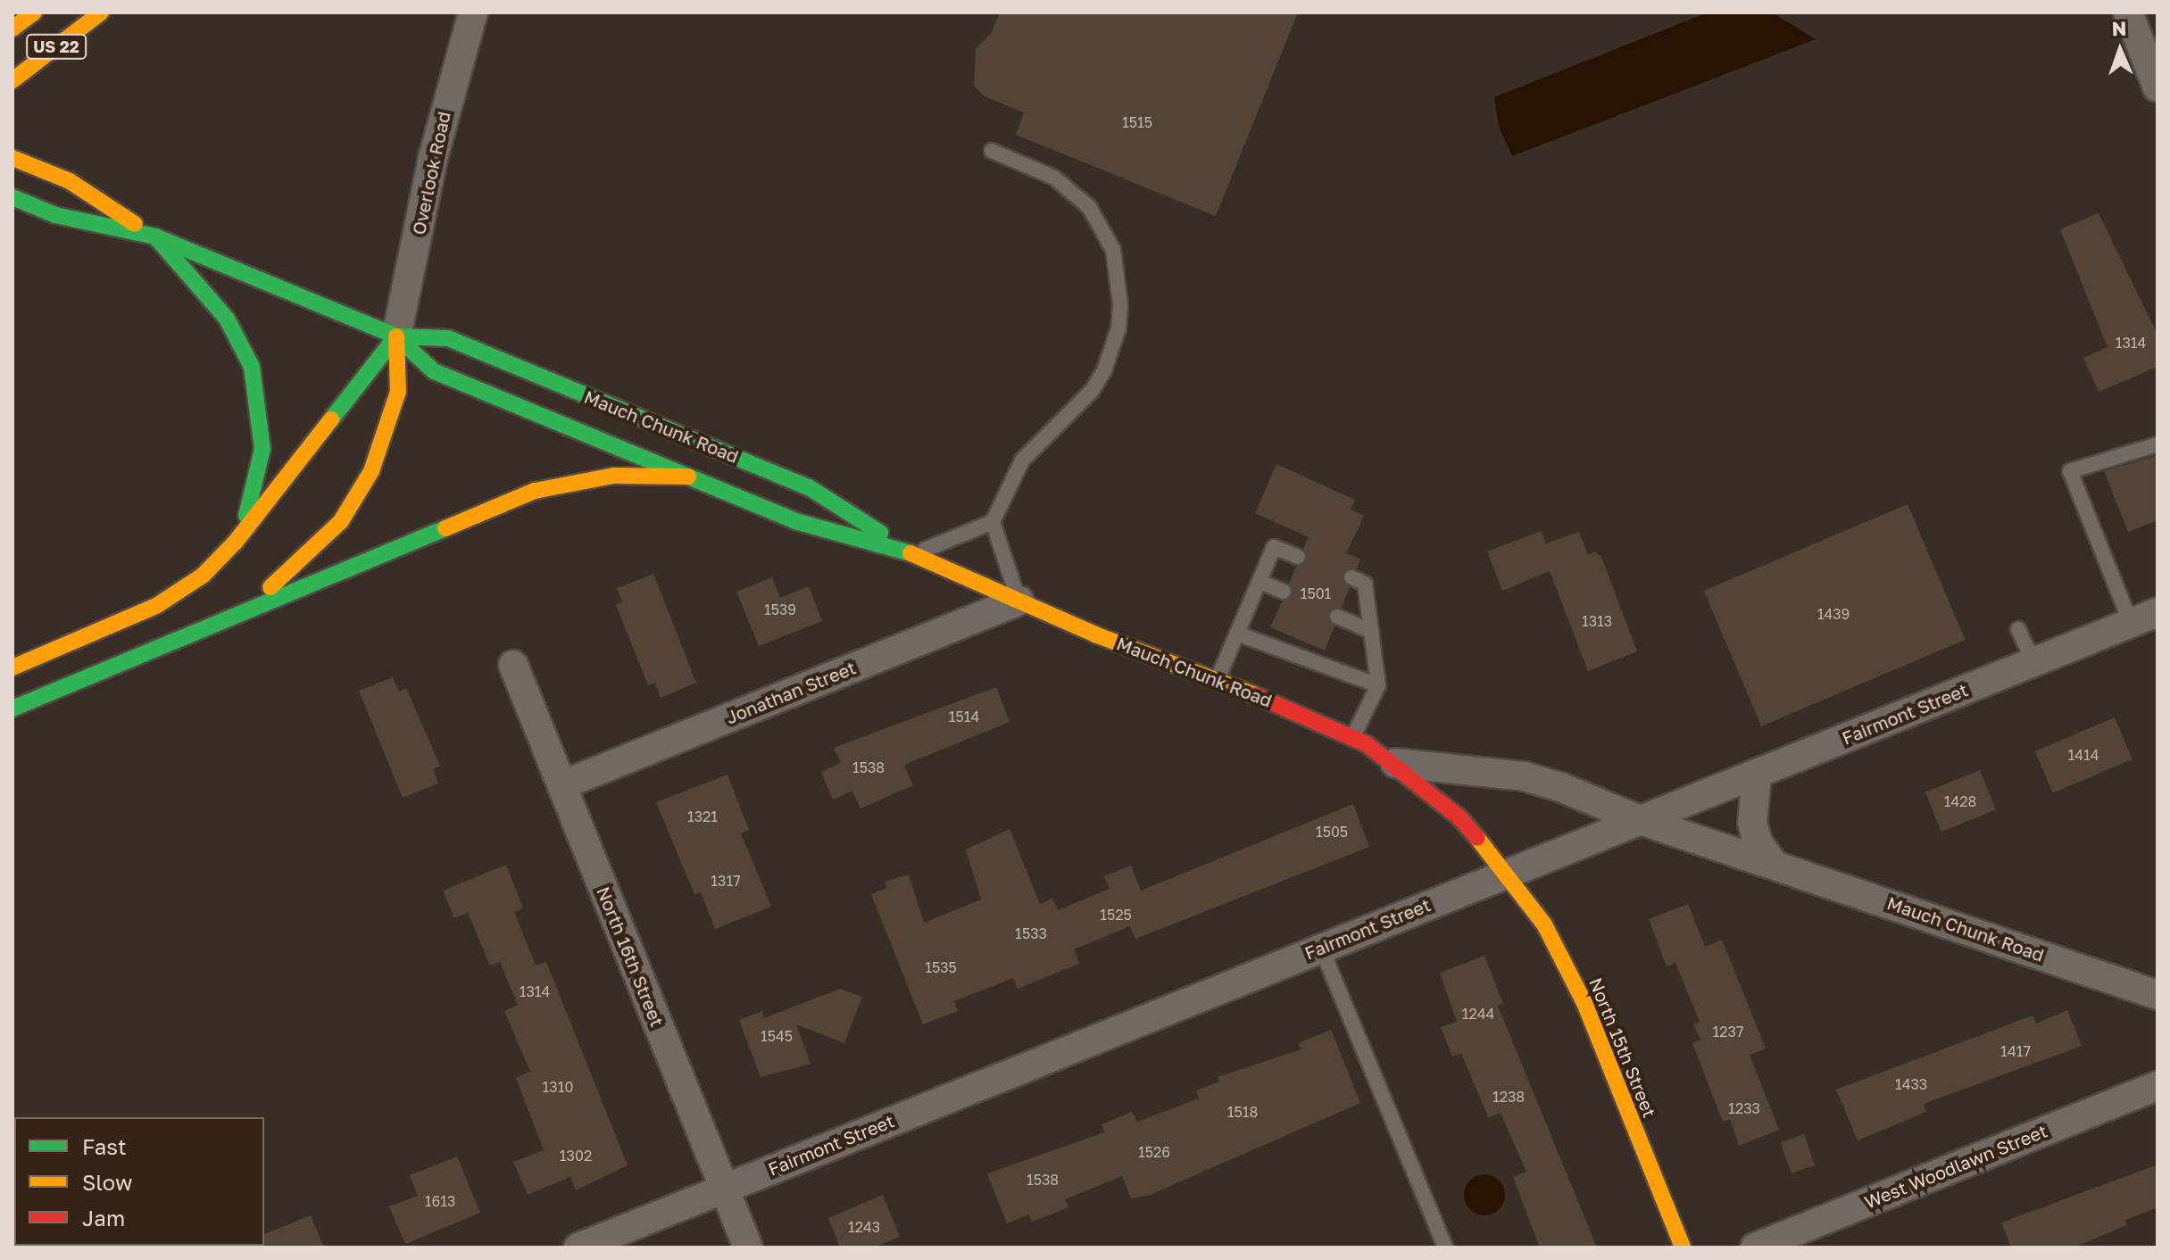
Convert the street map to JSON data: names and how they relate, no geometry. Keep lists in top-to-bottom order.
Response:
{
  "streets": {
    "main road": ["US 22", "Mauch Chunk Road", "North 15th Street"],
    "street": [
      "Overlook Road",
      "Jonathan Street",
      "Fairmont Street",
      "North 16th Street",
      "West Woodlawn Street"
    ]
  },
  "crossings": [
    ["Overlook Road", "Mauch Chunk Road"],
    ["Mauch Chunk Road", "Jonathan Street"],
    ["Mauch Chunk Road", "Fairmont Street"],
    ["Mauch Chunk Road", "North 15th Street"],
    ["Jonathan Street", "North 16th Street"],
    ["Fairmont Street", "North 16th Street"],
    ["Fairmont Street", "North 15th Street"]
  ],
  "house_numbers": [
    "1515",
    "1314",
    "1501",
    "1539",
    "1439",
    "1313",
    "1514",
    "1414",
    "1538",
    "1428",
    "1321",
    "1505",
    "1317",
    "1525",
    "1533",
    "1535",
    "1314",
    "1244",
    "1237",
    "1545",
    "1417",
    "1433",
    "1310",
    "1238",
    "1233",
    "1518",
    "1526",
    "1302",
    "1538",
    "1613",
    "1243"
  ],
  "legend": ["Fast", "Slow", "Jam"],
  "north": "top"
}
